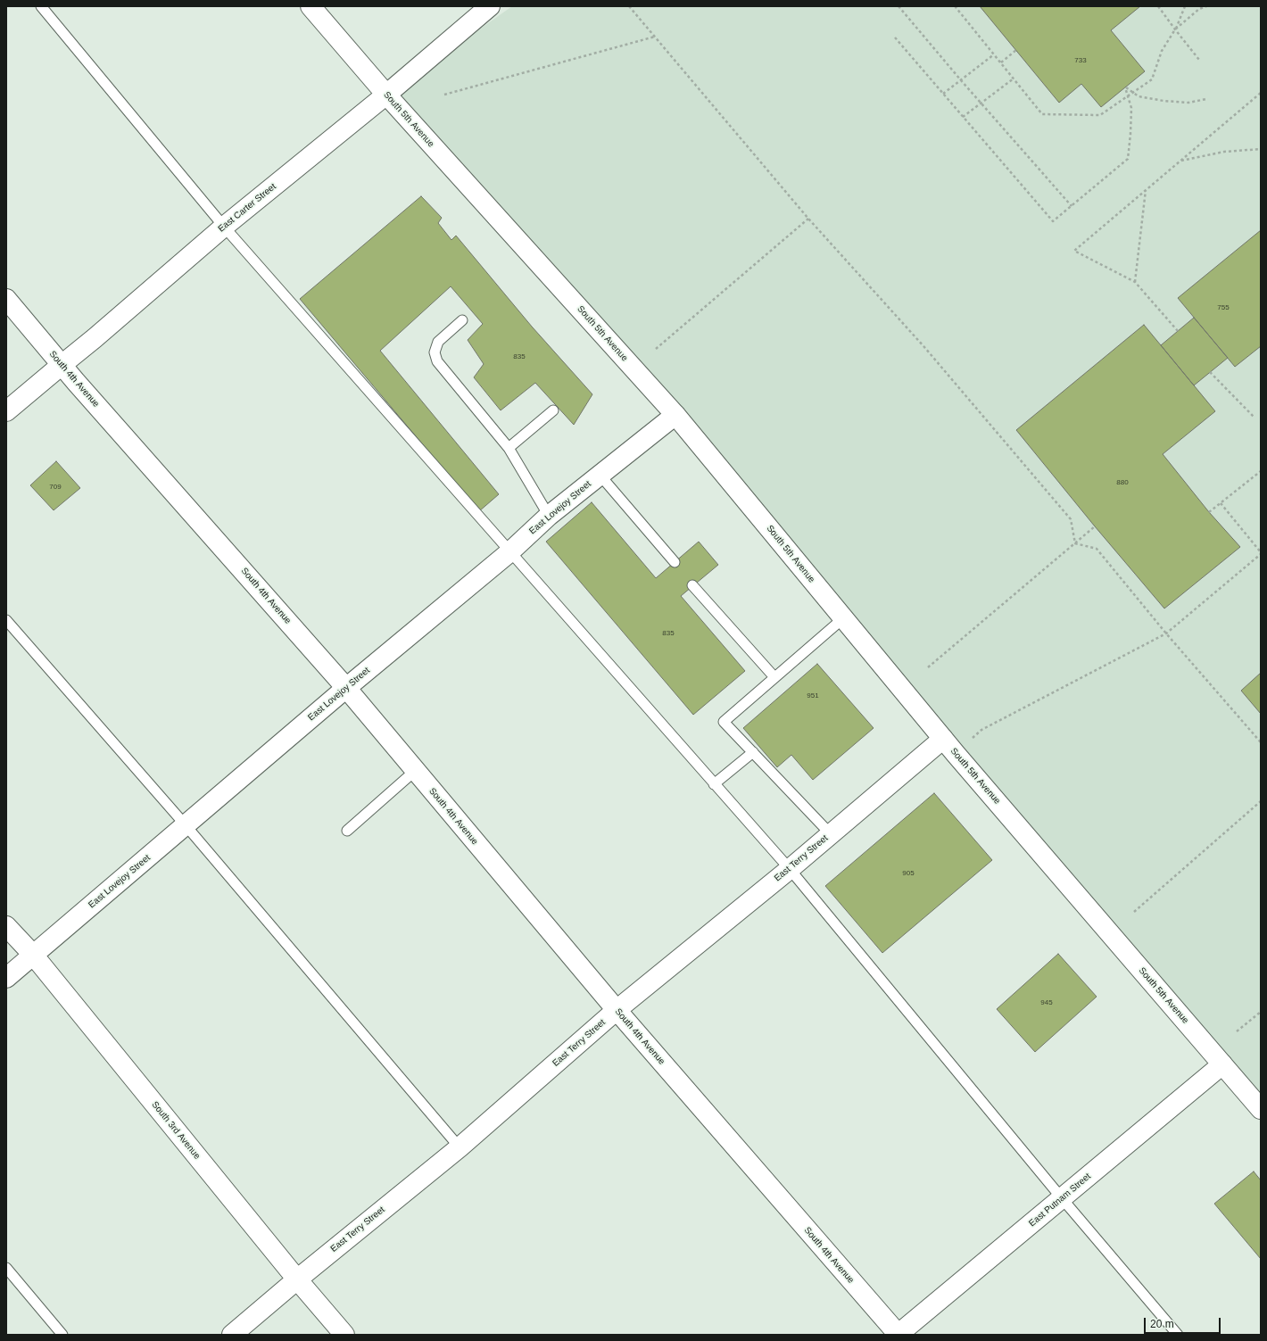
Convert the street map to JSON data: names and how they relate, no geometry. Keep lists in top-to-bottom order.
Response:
{
  "streets": {
    "street": [
      "South 5th Avenue",
      "East Carter Street",
      "South 4th Avenue",
      "East Lovejoy Street",
      "East Terry Street",
      "South 3rd Avenue",
      "East Putnam Street"
    ]
  },
  "crossings": [
    ["South 5th Avenue", "East Carter Street"],
    ["South 5th Avenue", "East Lovejoy Street"],
    ["South 5th Avenue", "East Terry Street"],
    ["South 5th Avenue", "East Putnam Street"],
    ["East Carter Street", "South 4th Avenue"],
    ["South 4th Avenue", "East Lovejoy Street"],
    ["South 4th Avenue", "East Terry Street"],
    ["South 4th Avenue", "East Putnam Street"],
    ["East Lovejoy Street", "South 3rd Avenue"],
    ["East Terry Street", "South 3rd Avenue"]
  ],
  "house_numbers": [
    "733",
    "755",
    "835",
    "880",
    "709",
    "835",
    "951",
    "905",
    "945"
  ],
  "scale_bar": "20 m"
}
